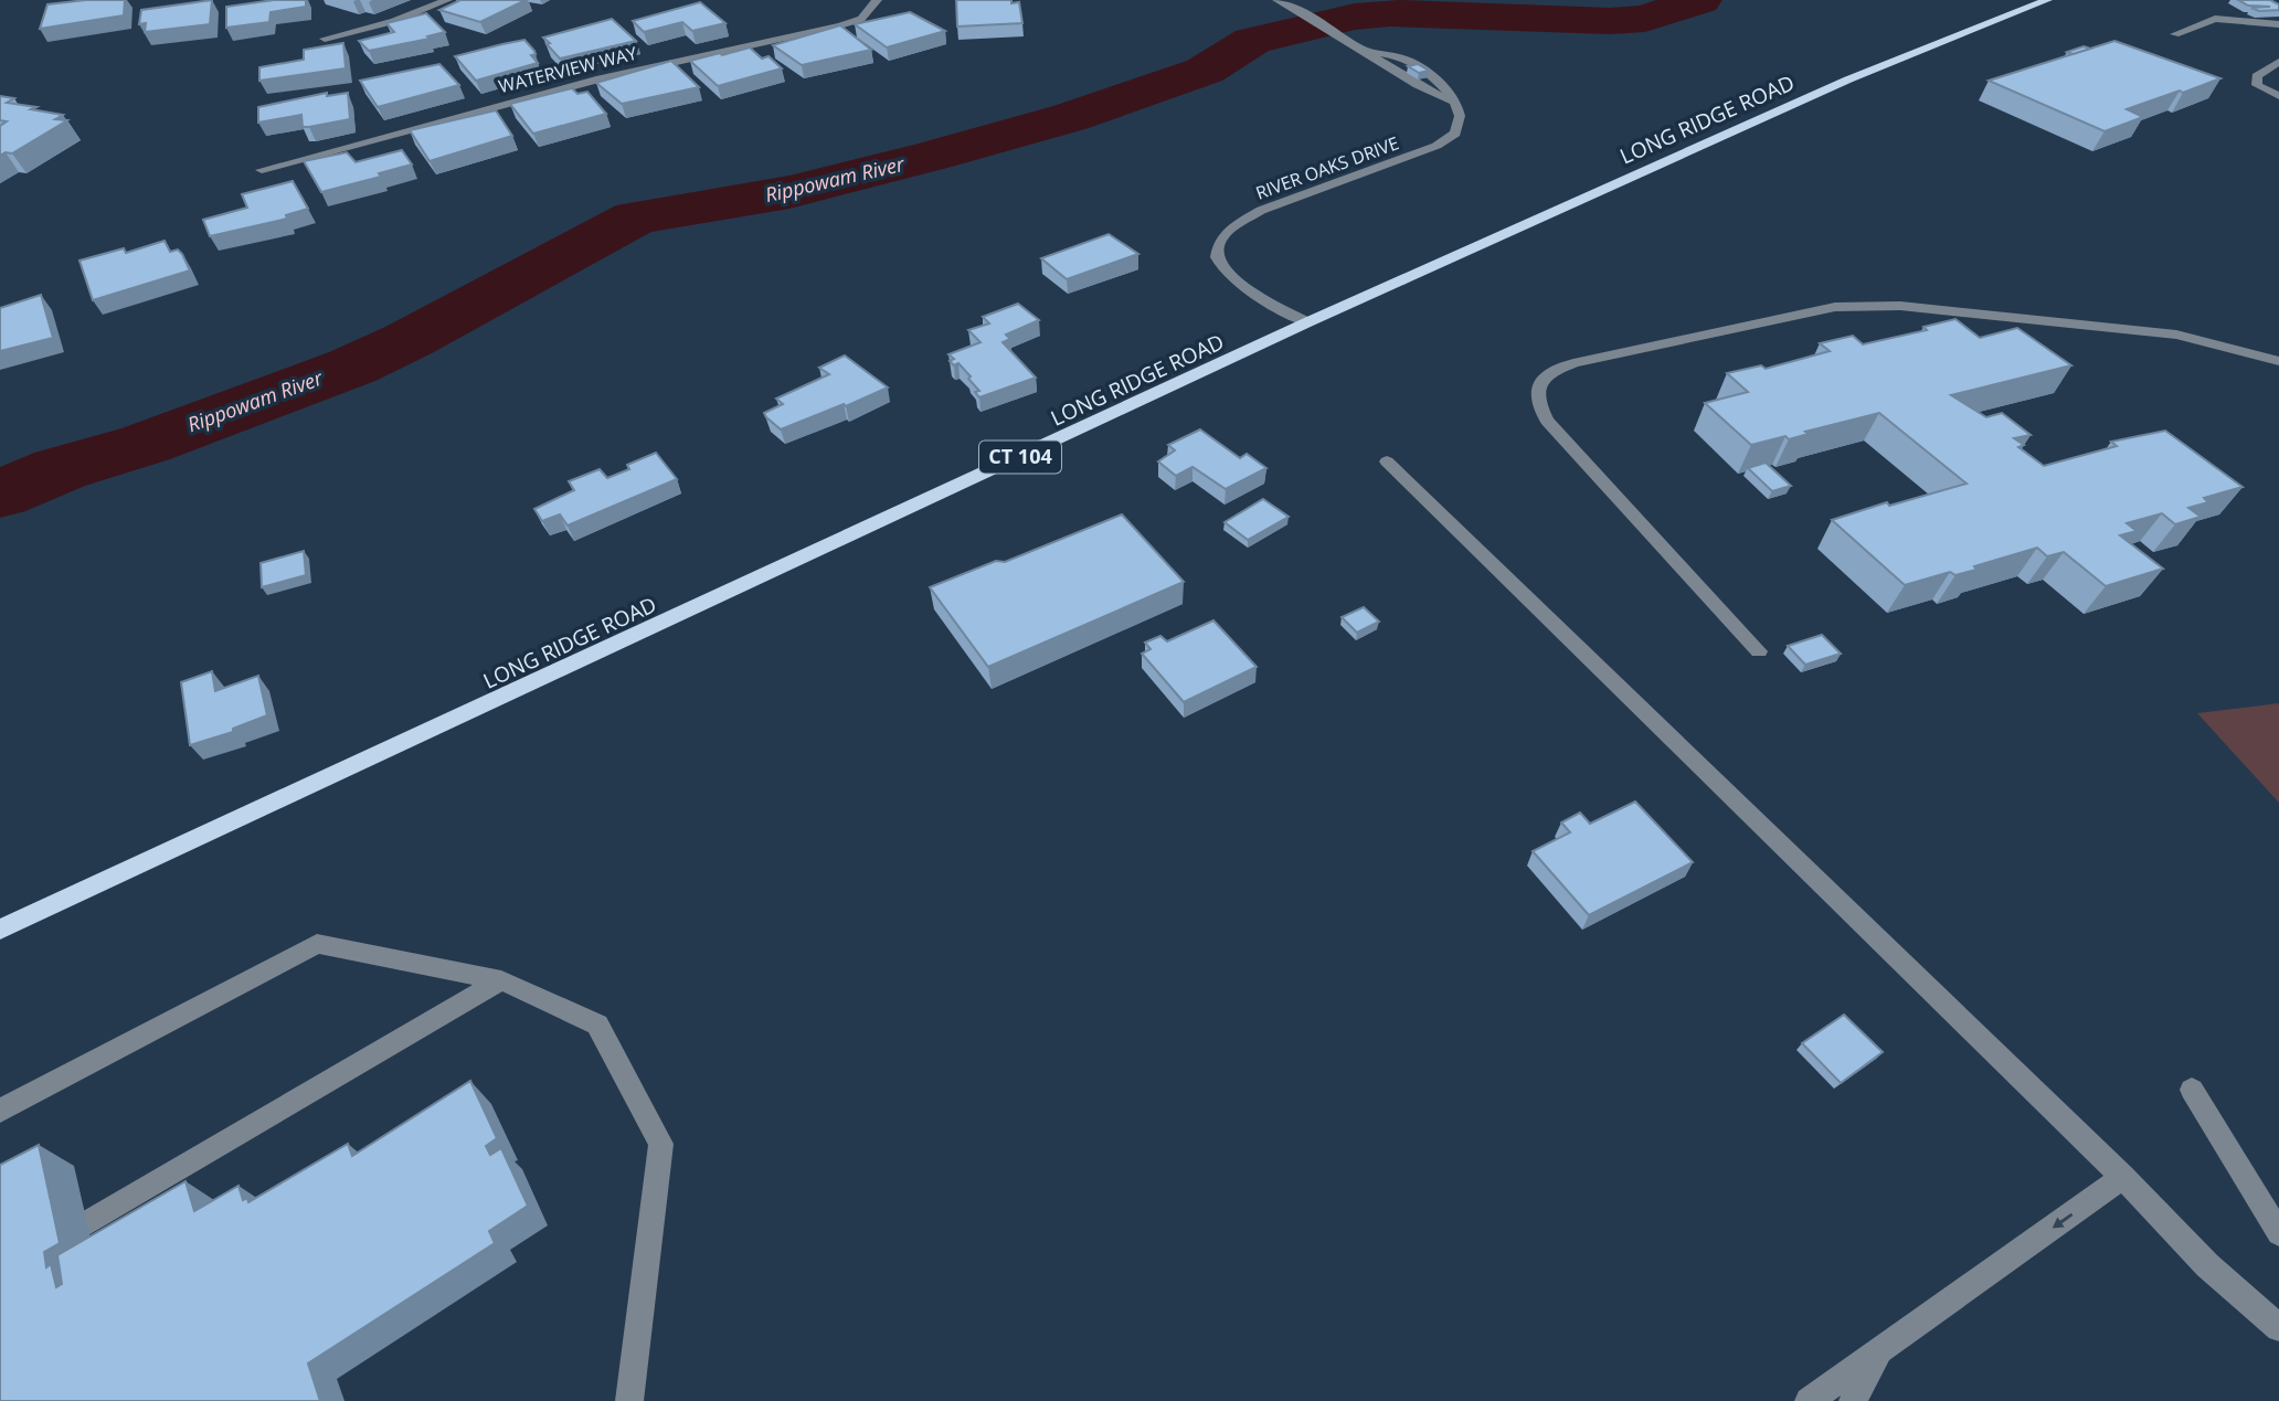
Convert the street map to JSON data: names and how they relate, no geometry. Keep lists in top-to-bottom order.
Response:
{
  "streets": {
    "main road": ["LONG RIDGE ROAD", "CT 104"],
    "street": ["WATERVIEW WAY", "RIVER OAKS DRIVE"]
  },
  "crossings": [
    ["LONG RIDGE ROAD", "RIVER OAKS DRIVE"]
  ],
  "water": ["Rippowam River"]
}
